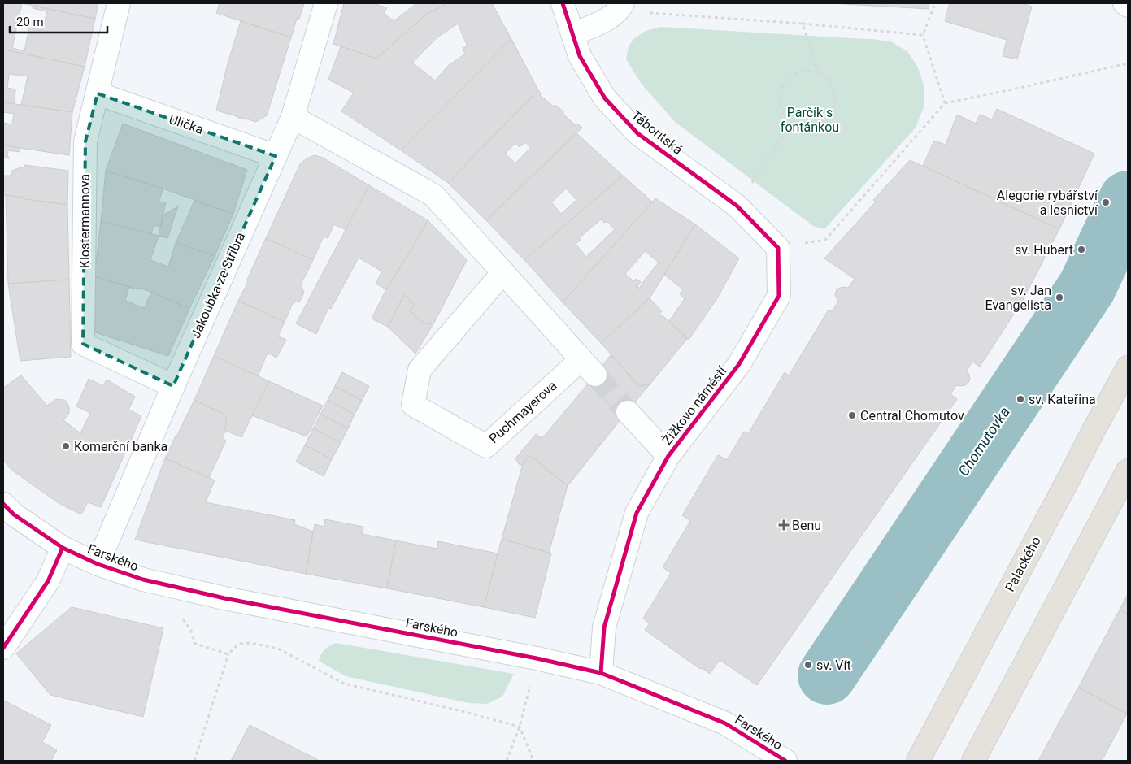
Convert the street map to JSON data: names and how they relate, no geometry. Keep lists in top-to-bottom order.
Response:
{
  "streets": {
    "main road": ["Palackého"],
    "street": [
      "Ulička",
      "Táboritská",
      "Klostermannova",
      "Jakoubka ze Stříbra",
      "Žižkovo náměstí",
      "Puchmayerova",
      "Farského"
    ]
  },
  "crossings": [
    ["Ulička", "Klostermannova"],
    ["Ulička", "Jakoubka ze Stříbra"],
    ["Táboritská", "Žižkovo náměstí"],
    ["Klostermannova", "Jakoubka ze Stříbra"],
    ["Jakoubka ze Stříbra", "Puchmayerova"],
    ["Jakoubka ze Stříbra", "Farského"],
    ["Žižkovo náměstí", "Farského"]
  ],
  "water": ["Chomutovka"],
  "parks": ["Parčík s fontánkou"],
  "places": {
    "other": [
      "Alegorie rybářství a lesnictví",
      "sv. Hubert",
      "sv. Jan Evangelista",
      "sv. Kateřina",
      "Central Chomutov",
      "Komerční banka",
      "sv. Vít"
    ],
    "health": ["Benu"]
  },
  "scale_bar": "20 m"
}
